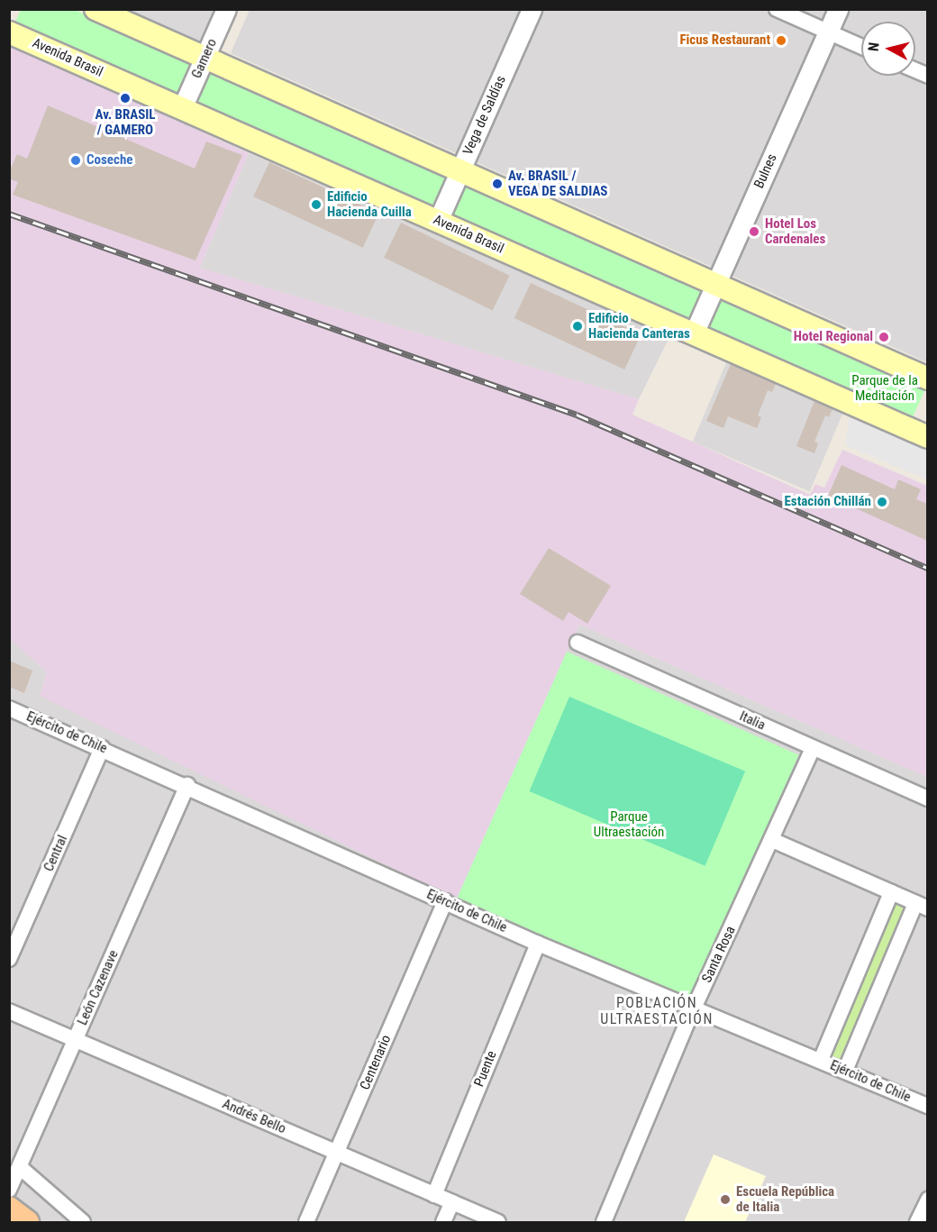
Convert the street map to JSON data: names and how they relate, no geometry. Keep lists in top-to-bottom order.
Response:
{
  "streets": {
    "main road": ["Avenida Brasil"],
    "street": [
      "Gamero",
      "Vega de Saldías",
      "Bulnes",
      "Italia",
      "Ejército de Chile",
      "Central",
      "Santa Rosa",
      "León Cazenave",
      "Centenario",
      "Puente",
      "Andrés Bello"
    ]
  },
  "crossings": [
    ["Avenida Brasil", "Gamero"],
    ["Avenida Brasil", "Vega de Saldías"],
    ["Avenida Brasil", "Bulnes"],
    ["Italia", "Santa Rosa"],
    ["Ejército de Chile", "Central"],
    ["Ejército de Chile", "Santa Rosa"],
    ["Ejército de Chile", "León Cazenave"],
    ["Ejército de Chile", "Centenario"],
    ["Ejército de Chile", "Puente"],
    ["León Cazenave", "Andrés Bello"],
    ["Centenario", "Andrés Bello"],
    ["Puente", "Andrés Bello"]
  ],
  "districts": ["POBLACIÓN ULTRAESTACIÓN"],
  "parks": ["Parque de la Meditación", "Parque Ultraestación"],
  "places": [
    "Ficus Restaurant",
    "Av. BRASIL / GAMERO",
    "Coseche",
    "Av. BRASIL / VEGA DE SALDIAS",
    "Edificio Hacienda Cuilla",
    "Hotel Los Cardenales",
    "Edificio Hacienda Canteras",
    "Hotel Regional",
    "Estación Chillán",
    "Escuela República de Italia"
  ],
  "north": "left"
}
